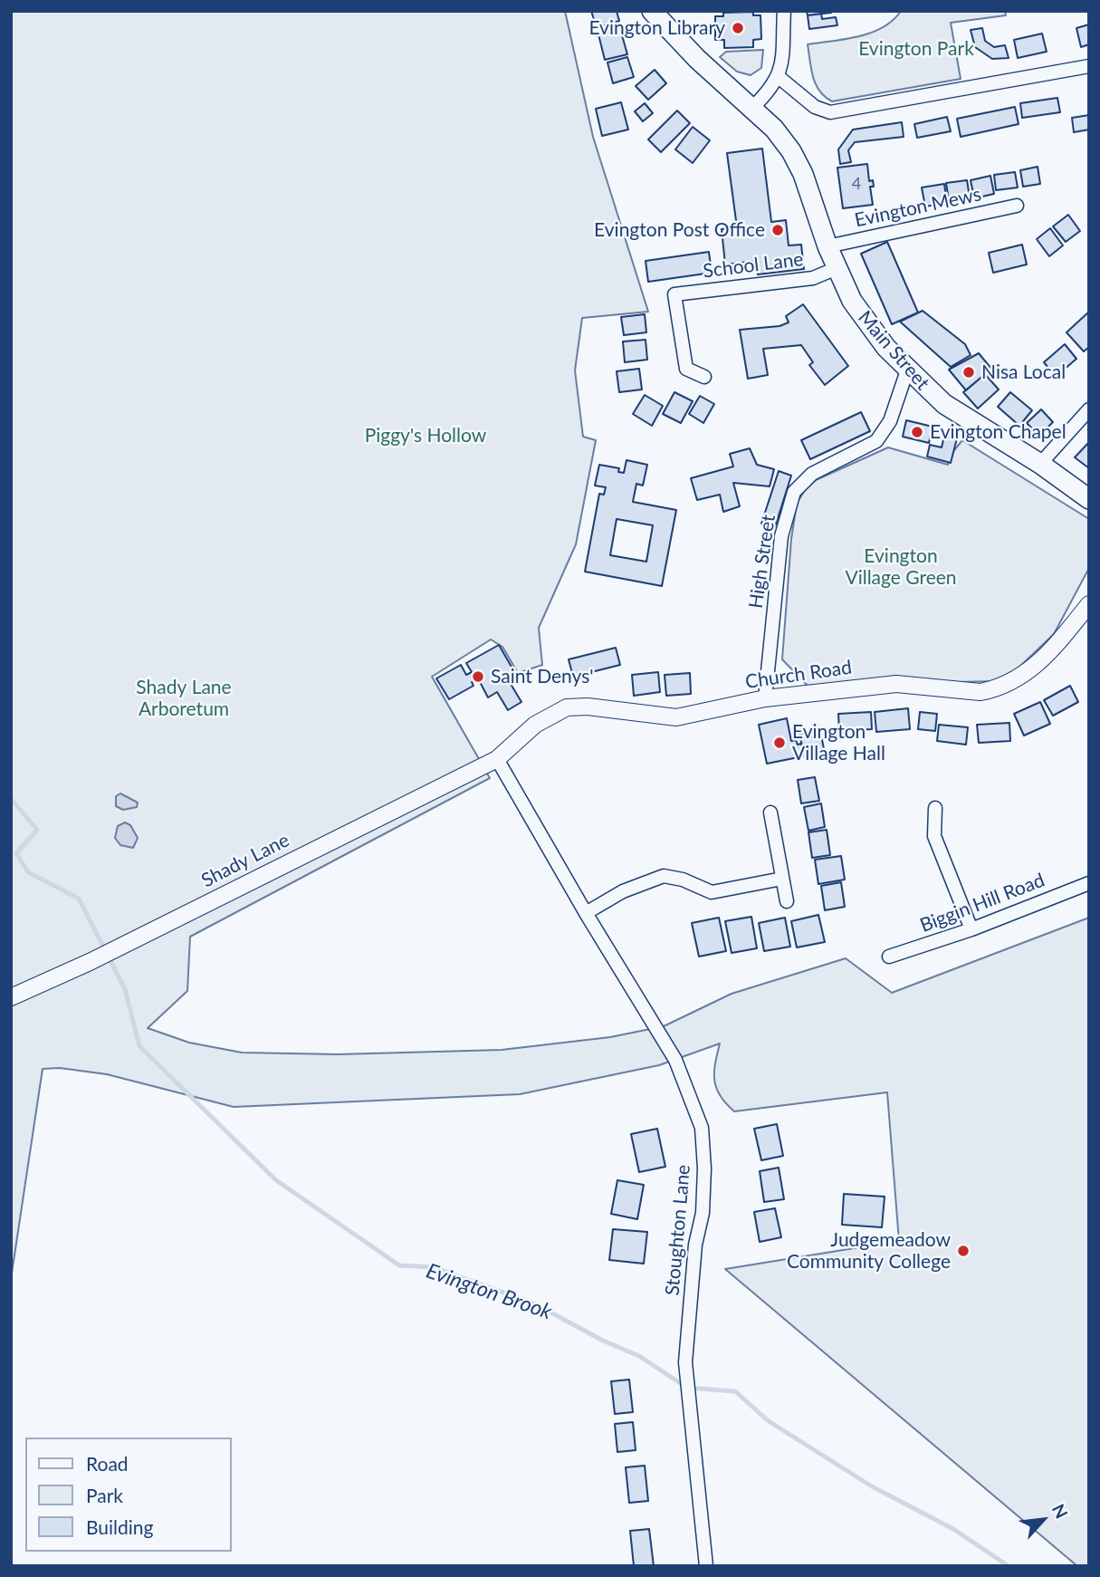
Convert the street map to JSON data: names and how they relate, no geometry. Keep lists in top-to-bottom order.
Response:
{
  "streets": {
    "main road": ["Main Street"],
    "street": [
      "Evington Mews",
      "School Lane",
      "High Street",
      "Church Road",
      "Shady Lane",
      "Biggin Hill Road",
      "Stoughton Lane"
    ]
  },
  "crossings": [
    ["Evington Mews", "Main Street"],
    ["School Lane", "Main Street"],
    ["Main Street", "High Street"],
    ["High Street", "Church Road"],
    ["Church Road", "Shady Lane"],
    ["Church Road", "Stoughton Lane"],
    ["Shady Lane", "Stoughton Lane"]
  ],
  "water": ["Evington Brook"],
  "parks": [
    "Evington Park",
    "Piggy's Hollow",
    "Evington Village Green",
    "Shady Lane Arboretum"
  ],
  "places": [
    "Evington Library",
    "Evington Post Office",
    "Nisa Local",
    "Evington Chapel",
    "Saint Denys'",
    "Evington Village Hall",
    "Judgemeadow Community College"
  ],
  "house_numbers": ["4"],
  "legend": ["Road", "Park", "Building"],
  "north": "top right"
}
